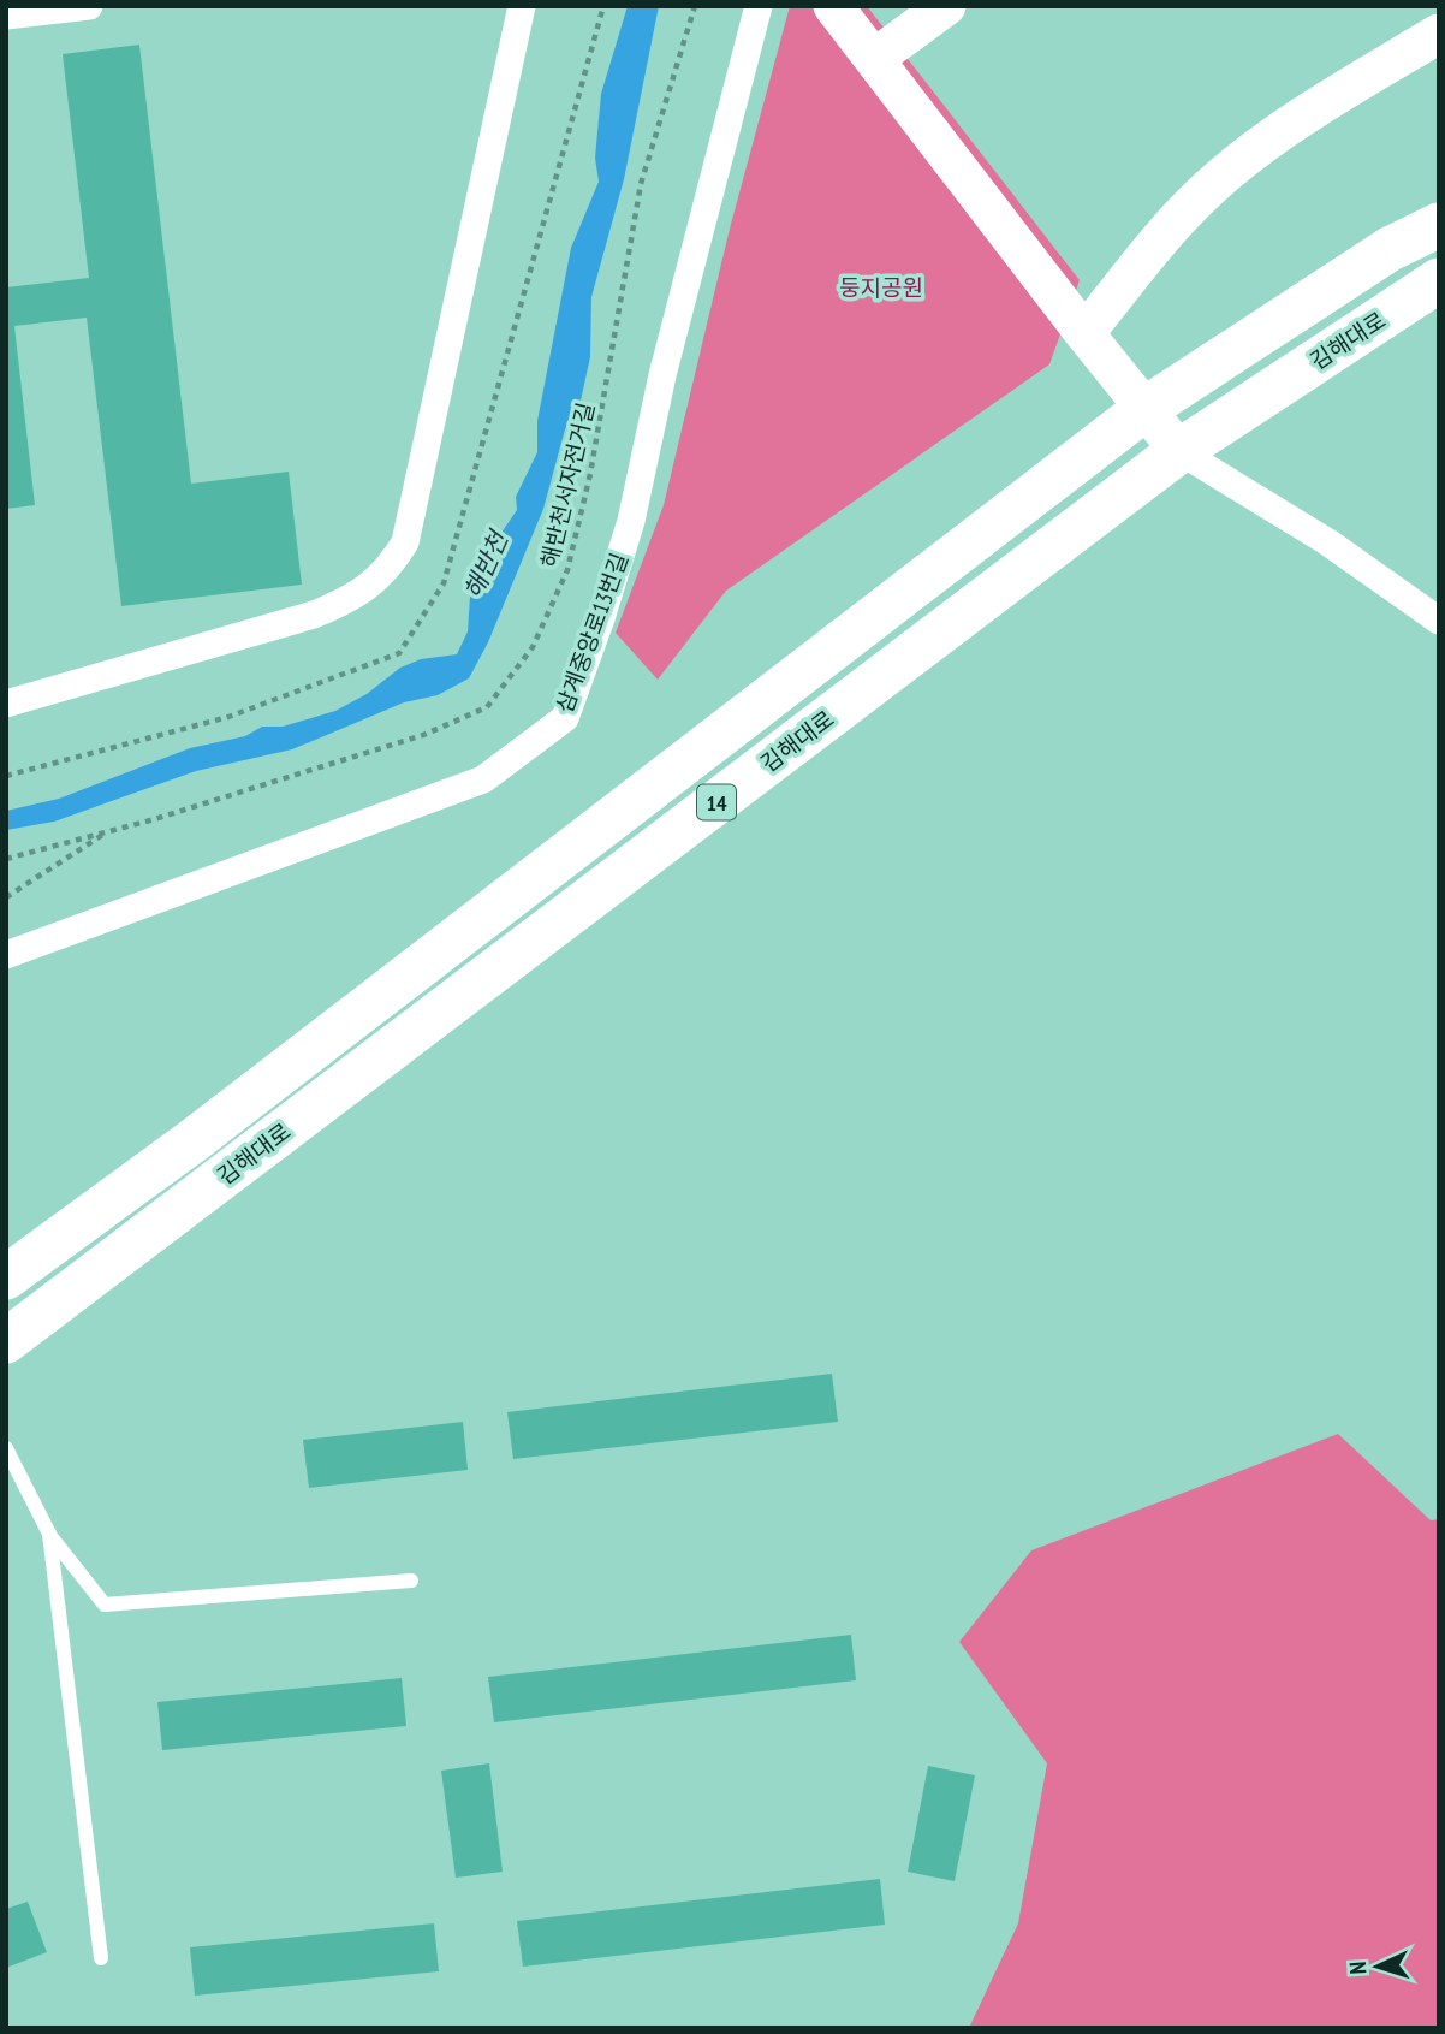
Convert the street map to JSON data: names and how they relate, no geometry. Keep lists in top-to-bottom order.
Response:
{
  "streets": {
    "main road": ["김해대로", "14"],
    "street": ["삼계중앙로13번길"],
    "path": ["해반천서자전거길"]
  },
  "water": ["해반천"],
  "parks": ["둥지공원"],
  "north": "left"
}
